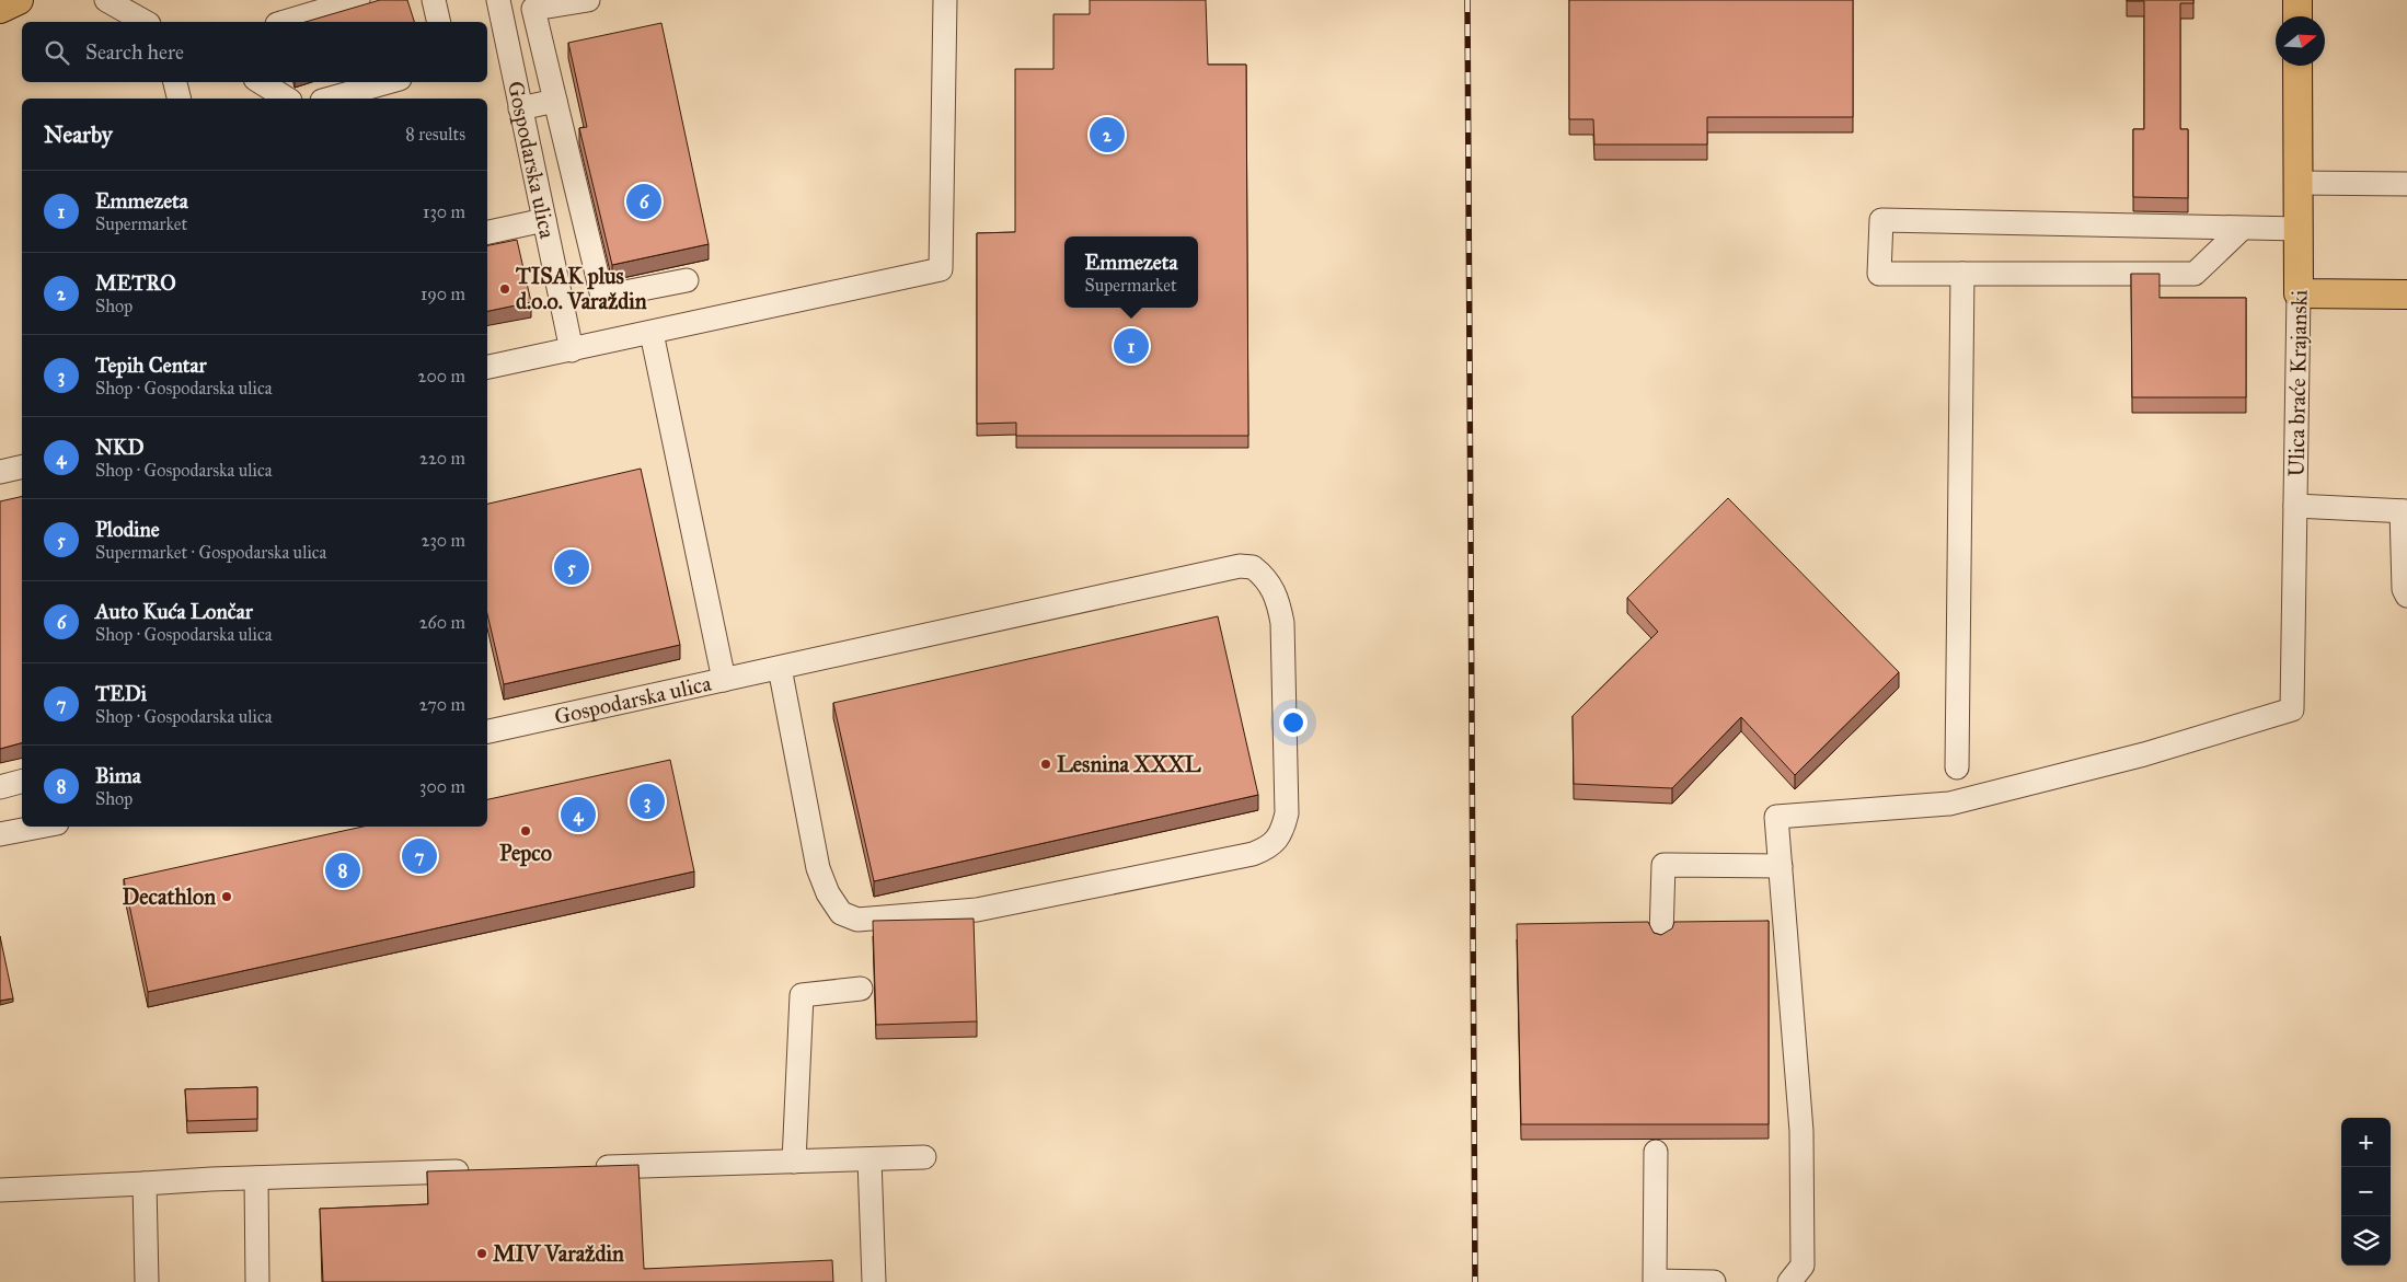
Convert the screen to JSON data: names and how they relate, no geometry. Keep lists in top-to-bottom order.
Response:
{
  "streets": {
    "main road": ["Ulica braće Krajanski"],
    "street": ["Gospodarska ulica"]
  },
  "places": [
    "TISAK plus d.o.o. Varaždin",
    "Lesnina XXXL",
    "Pepco",
    "Decathlon",
    "MIV Varaždin"
  ],
  "north": "right",
  "page": {
    "search": "Search here",
    "heading": ["Nearby", "8 results"],
    "pins": [
      "2",
      "6",
      "1",
      "5",
      "3",
      "4",
      "7",
      "8"
    ],
    "list": [
      {
        "mark": "1",
        "name": "Emmezeta",
        "note": "Supermarket",
        "value": "130 m"
      },
      {
        "mark": "2",
        "name": "METRO",
        "note": "Shop",
        "value": "190 m"
      },
      {
        "mark": "3",
        "name": "Tepih Centar",
        "note": "Shop · Gospodarska ulica",
        "value": "200 m"
      },
      {
        "mark": "4",
        "name": "NKD",
        "note": "Shop · Gospodarska ulica",
        "value": "220 m"
      },
      {
        "mark": "5",
        "name": "Plodine",
        "note": "Supermarket · Gospodarska ulica",
        "value": "230 m"
      },
      {
        "mark": "6",
        "name": "Auto Kuća Lončar",
        "note": "Shop · Gospodarska ulica",
        "value": "260 m"
      },
      {
        "mark": "7",
        "name": "TEDi",
        "note": "Shop · Gospodarska ulica",
        "value": "270 m"
      },
      {
        "mark": "8",
        "name": "Bima",
        "note": "Shop",
        "value": "300 m"
      }
    ],
    "popup": ["Emmezeta", "Supermarket"],
    "map_buttons": ["+", "−"]
  }
}
